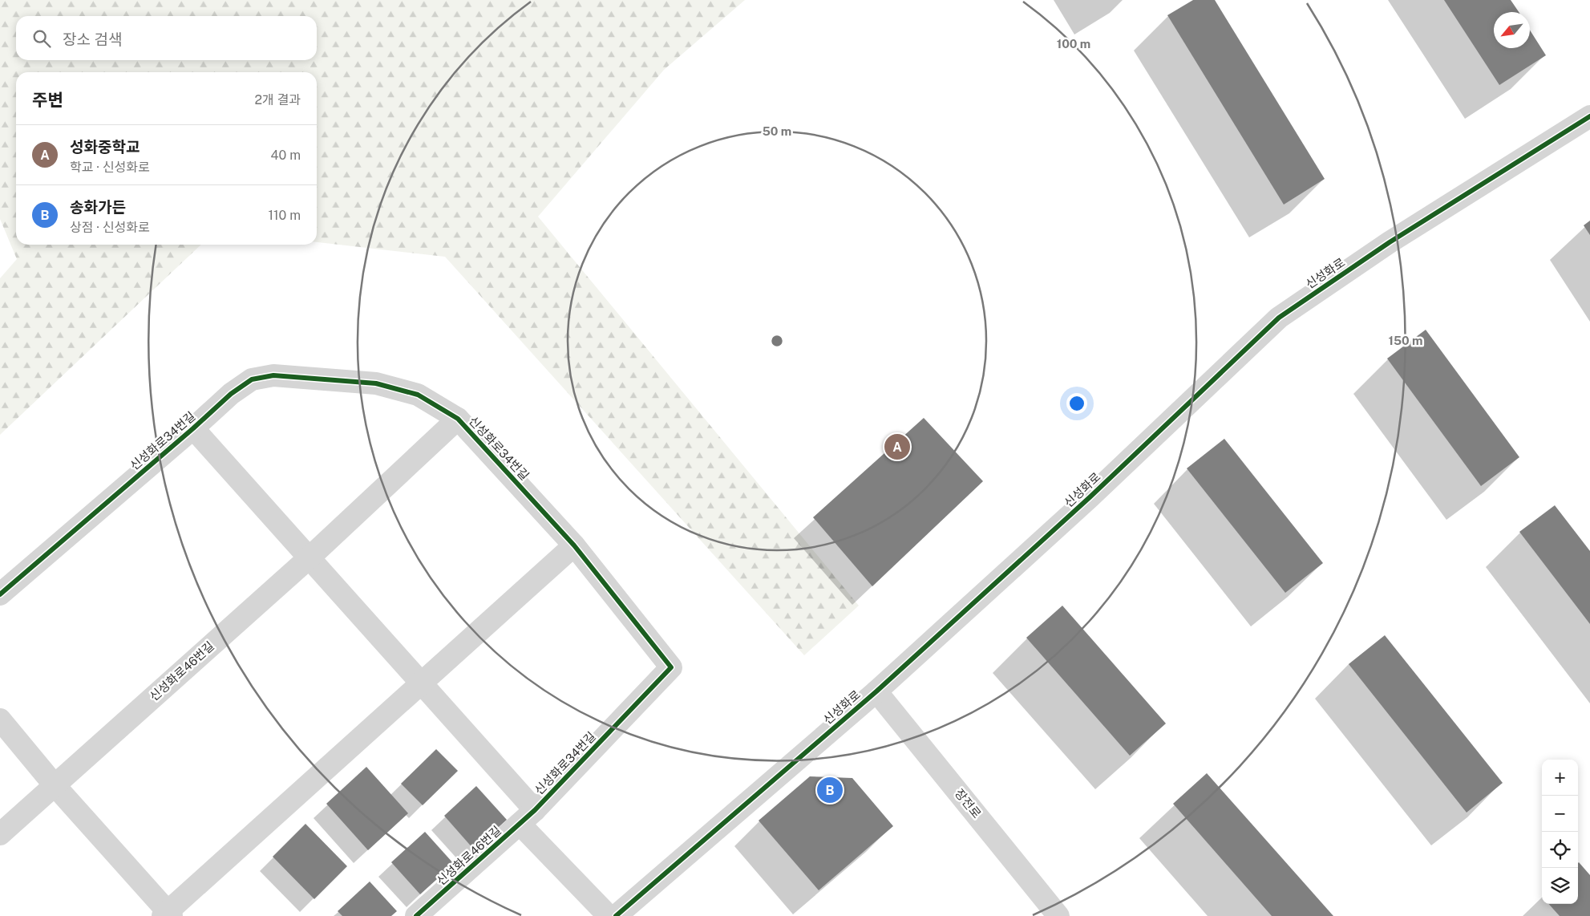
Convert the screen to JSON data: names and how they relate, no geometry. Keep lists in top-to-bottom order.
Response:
{
  "streets": {
    "street": [
      "신성화로",
      "신성화로34번길",
      "신성화로46번길",
      "장전로"
    ]
  },
  "crossings": [
    ["신성화로", "장전로"],
    ["신성화로34번길", "신성화로46번길"]
  ],
  "north": "bottom left",
  "page": {
    "search": "장소 검색",
    "heading": ["주변", "2개 결과"],
    "list": [
      {
        "mark": "A",
        "name": "성화중학교",
        "note": "학교 · 신성화로",
        "value": "40 m"
      },
      {
        "mark": "B",
        "name": "송화가든",
        "note": "상점 · 신성화로",
        "value": "110 m"
      }
    ],
    "pins": ["A", "B"],
    "map_buttons": ["+", "−"]
  },
  "rings": ["100 m", "50 m", "150 m"]
}
